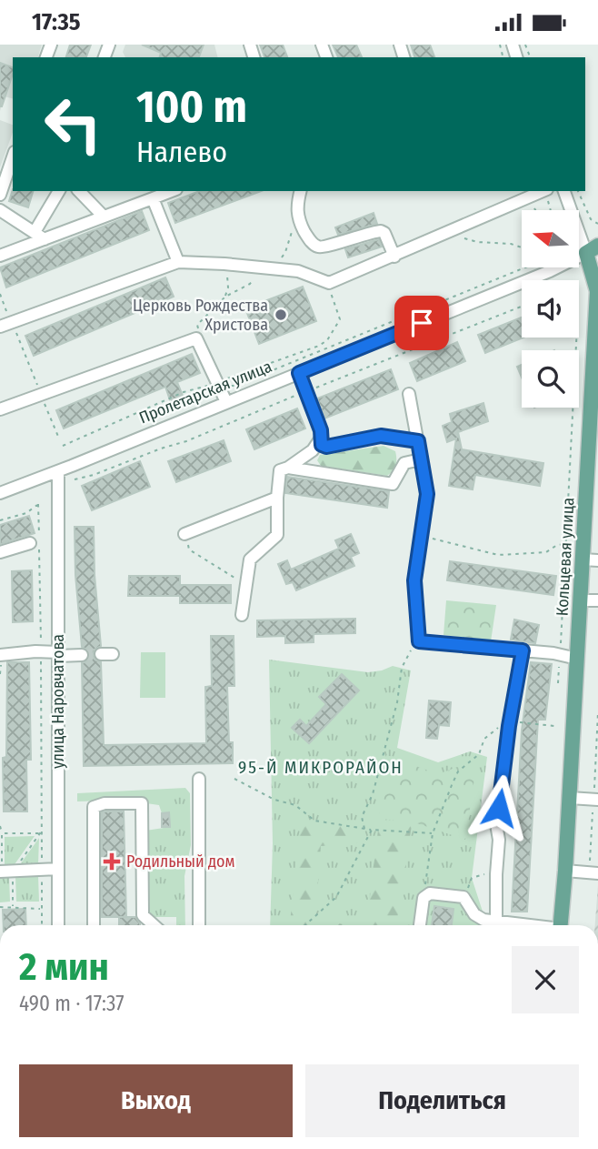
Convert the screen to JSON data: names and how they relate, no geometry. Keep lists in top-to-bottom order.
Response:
{
  "streets": {
    "main road": ["Кольцевая улица"],
    "street": ["Пролетарская улица", "улица Наровчатова"]
  },
  "crossings": [
    ["Пролетарская улица", "Кольцевая улица"],
    ["Пролетарская улица", "улица Наровчатова"]
  ],
  "districts": ["95-Й МИКРОРАЙОН"],
  "places": {
    "other": ["Церковь Рождества Христова"],
    "health": ["Родильный дом"]
  },
  "north": "left",
  "page": {
    "status": "17:35",
    "turn": ["100 m", "Налево"],
    "heading": ["2 мин", "490 m · 17:37"],
    "buttons": ["Выход", "Поделиться"]
  }
}
